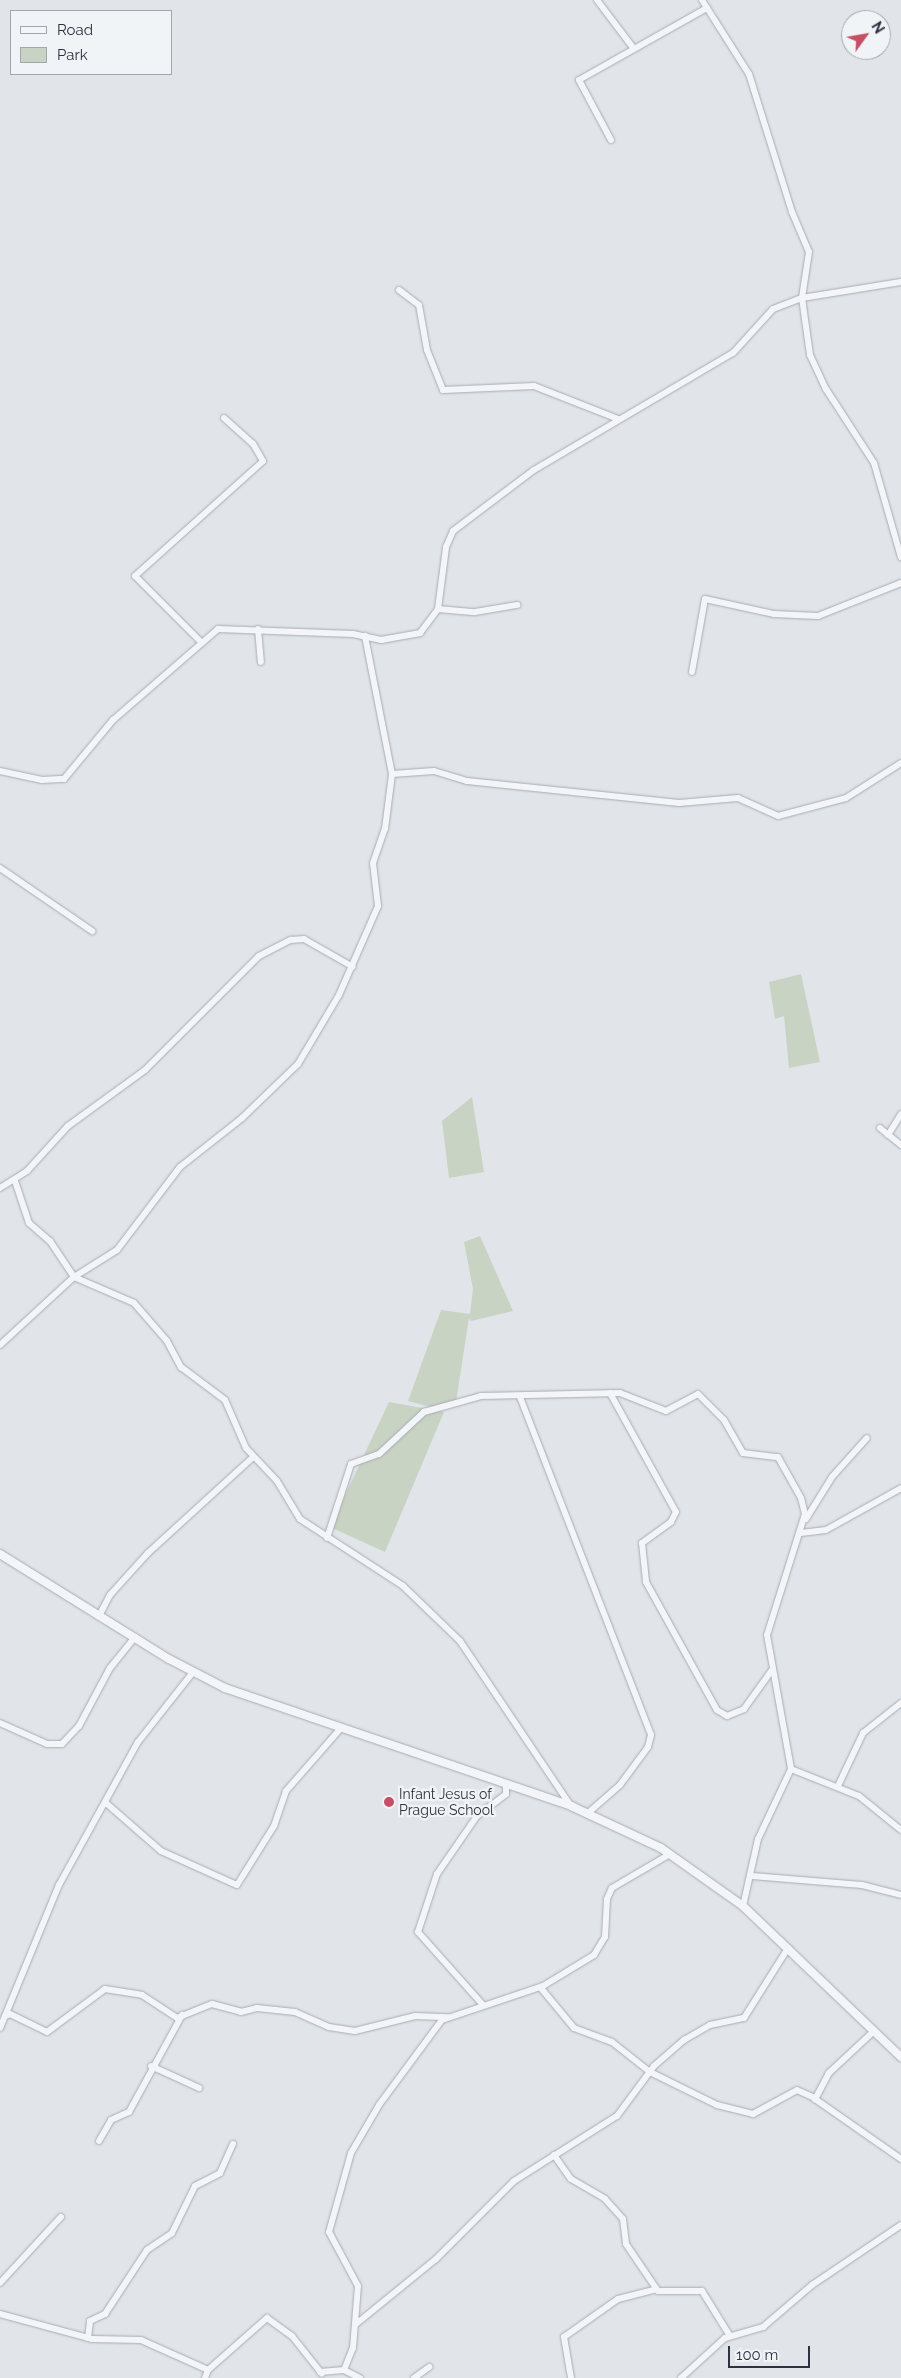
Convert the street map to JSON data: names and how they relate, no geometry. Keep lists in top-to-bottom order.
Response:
{
  "places": ["Infant Jesus of Prague School"],
  "legend": ["Road", "Park"],
  "scale_bar": "100 m",
  "north": "top right"
}
